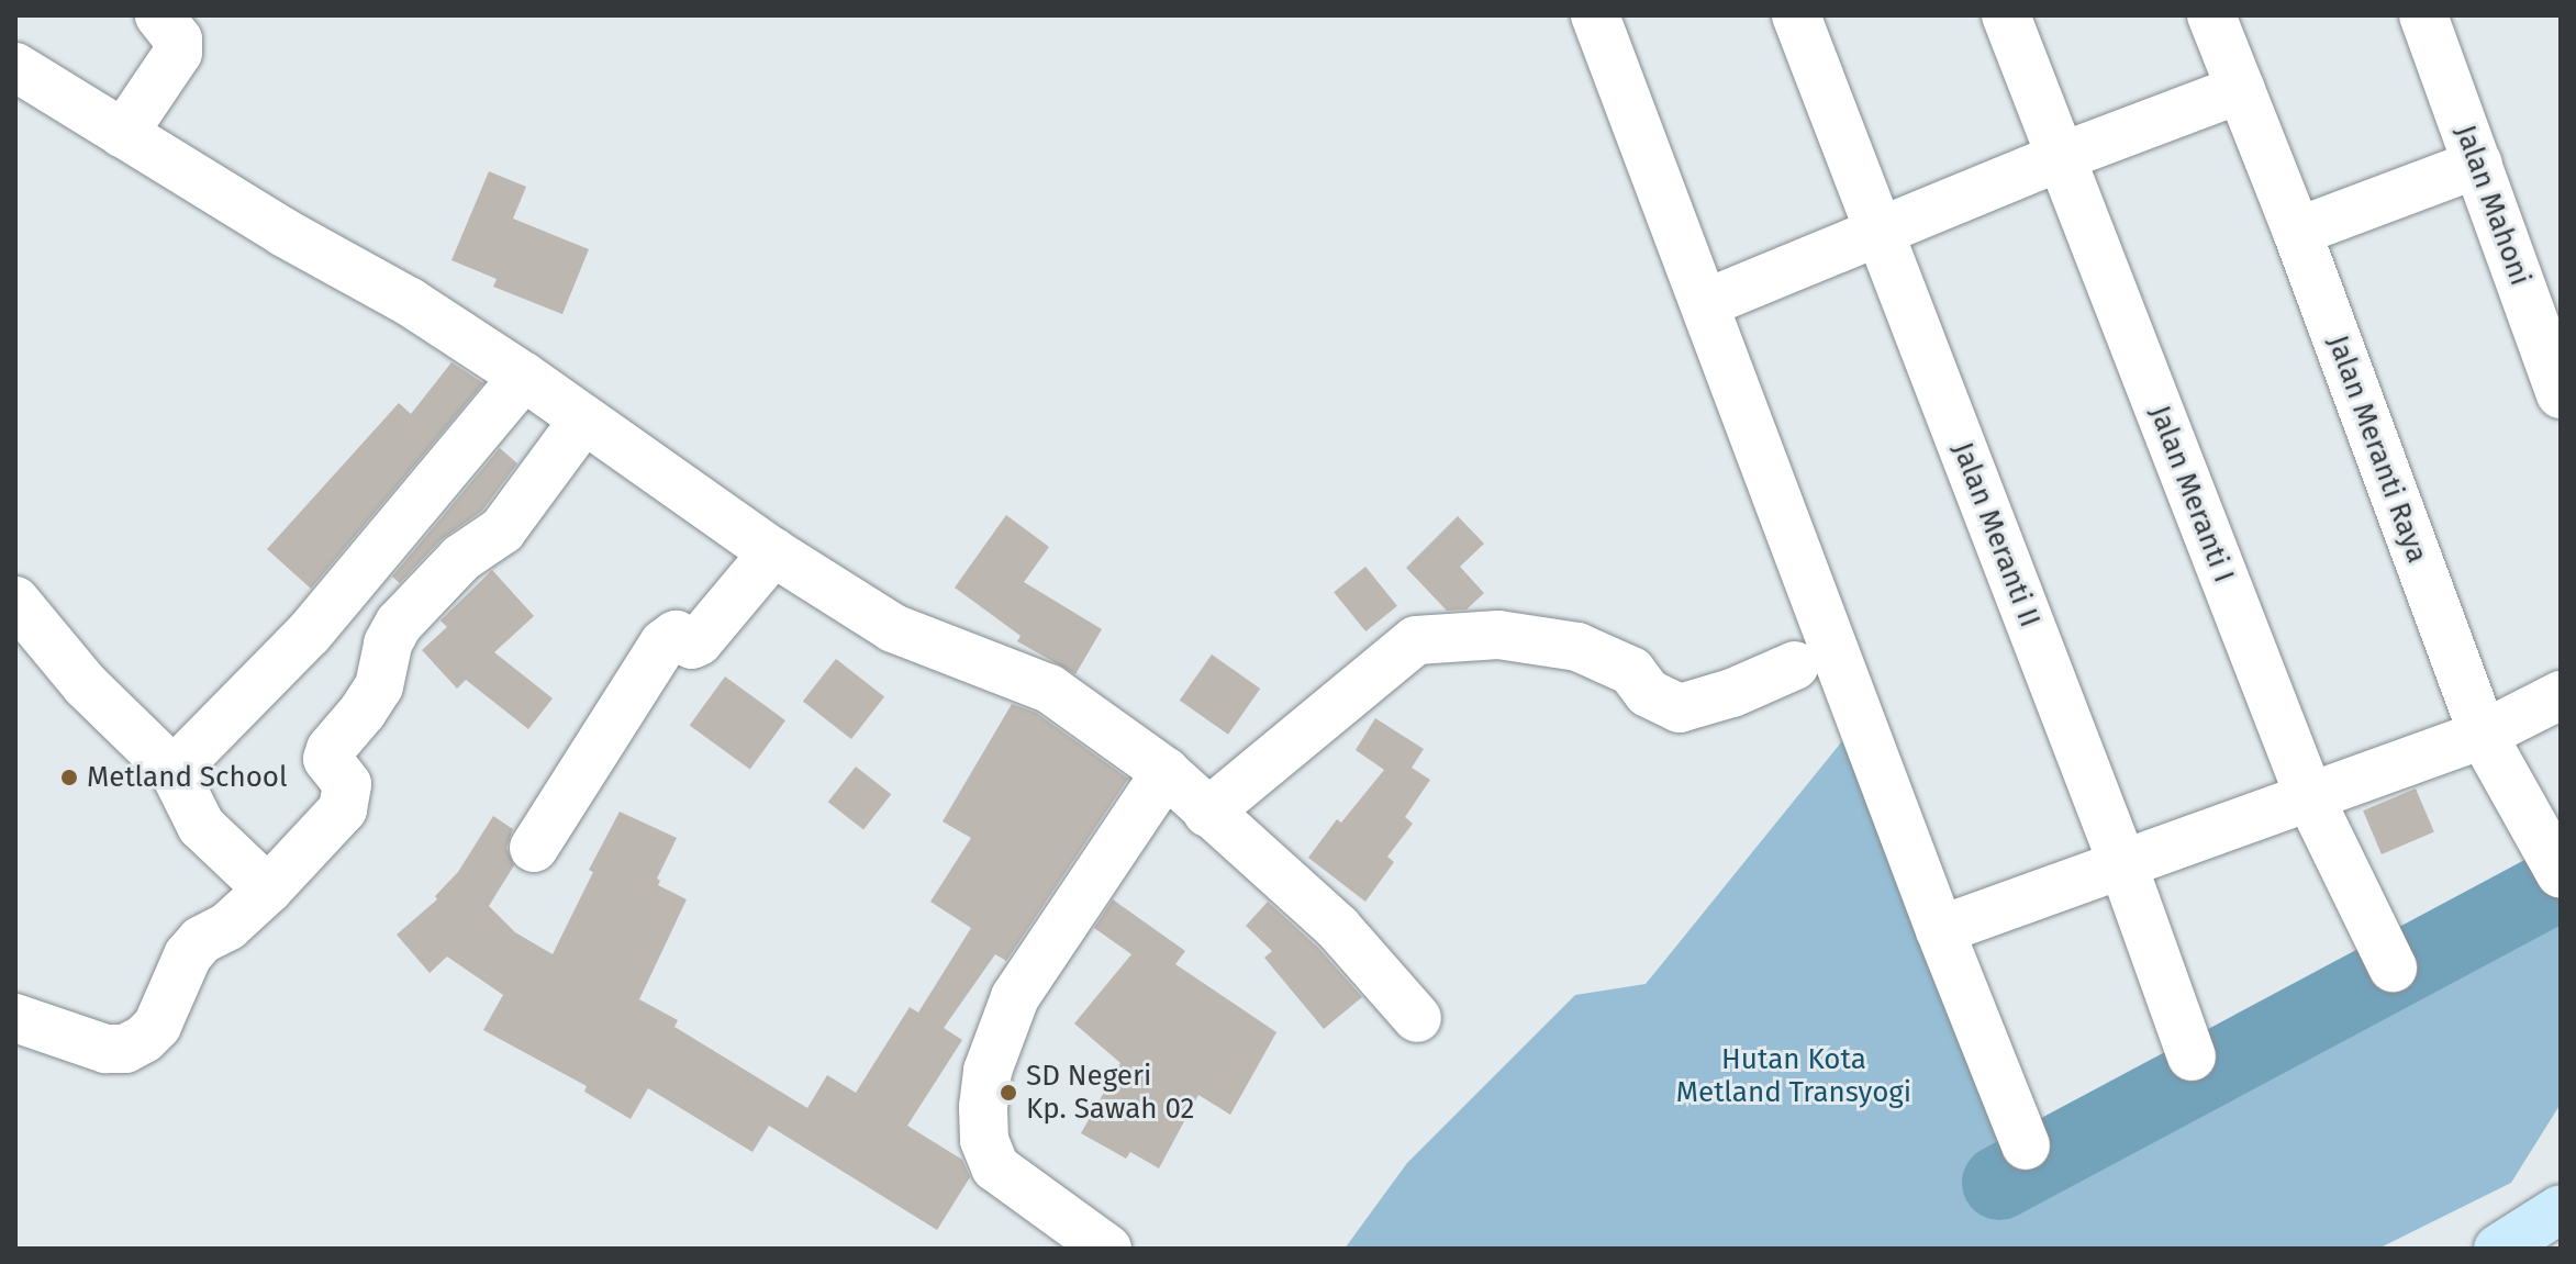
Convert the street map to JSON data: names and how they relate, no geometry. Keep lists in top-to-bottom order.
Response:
{
  "streets": {
    "street": [
      "Jalan Mahoni",
      "Jalan Meranti Raya",
      "Jalan Meranti I",
      "Jalan Meranti II"
    ]
  },
  "parks": ["Hutan Kota Metland Transyogi"],
  "places": ["Metland School", "SD Negeri Kp. Sawah 02"]
}
